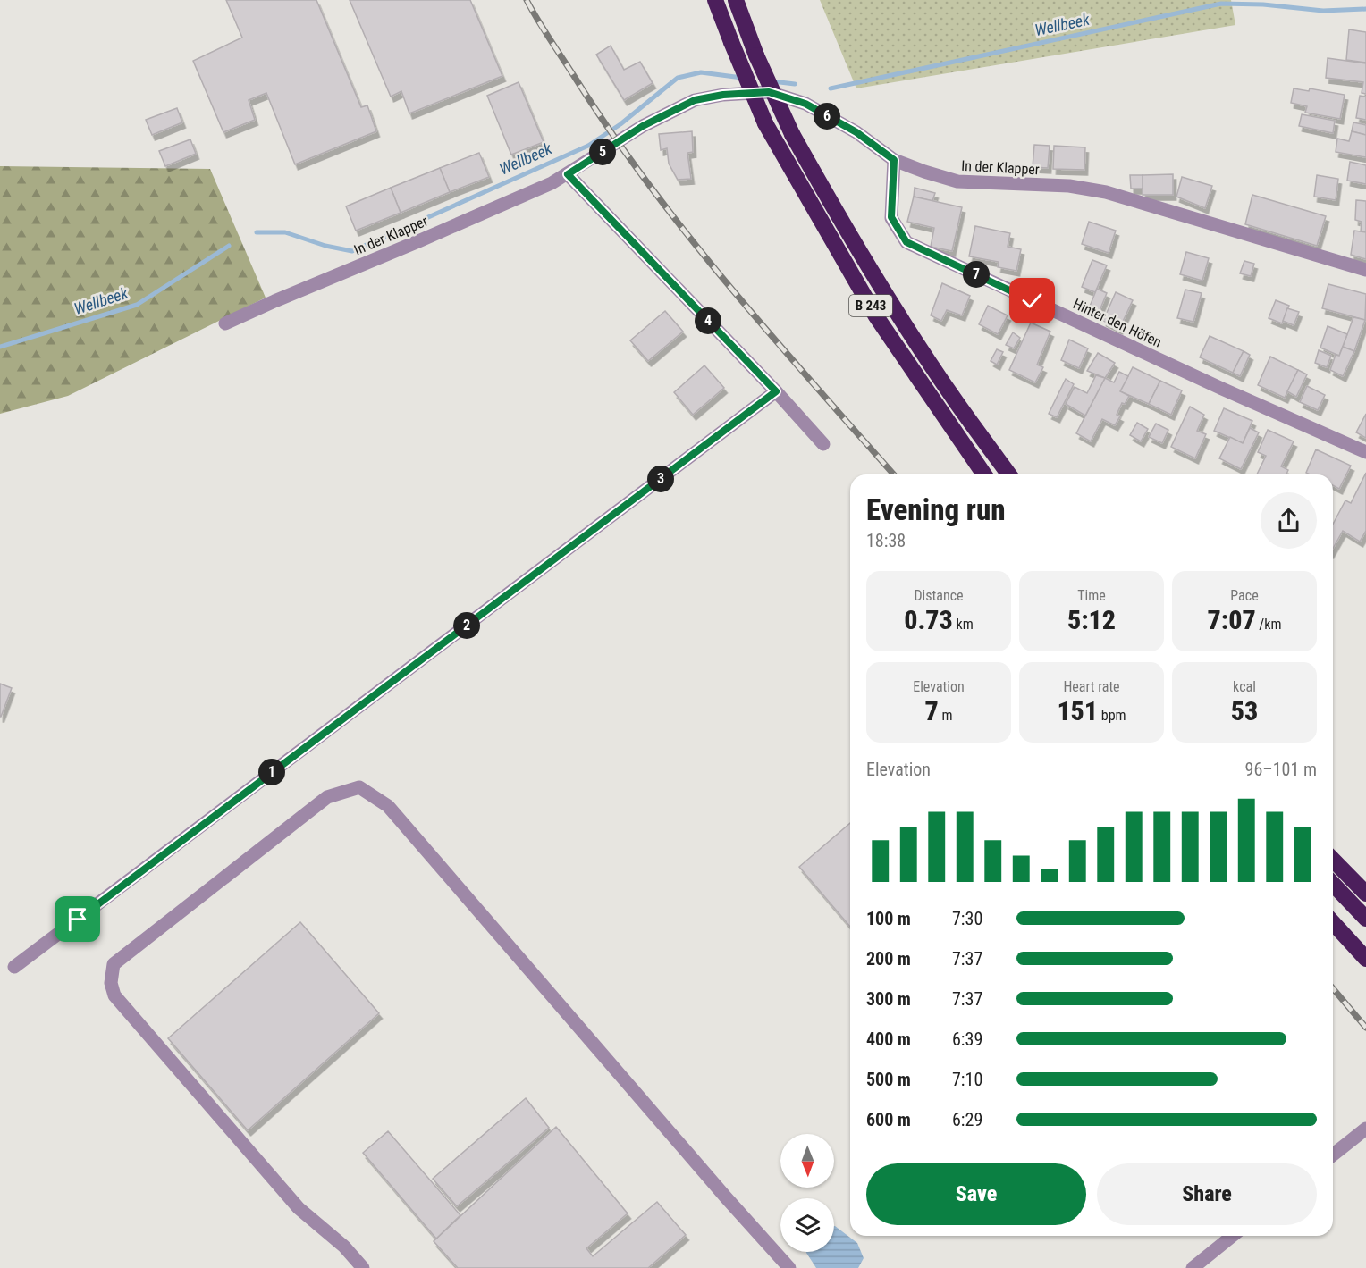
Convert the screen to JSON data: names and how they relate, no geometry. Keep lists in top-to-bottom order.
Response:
{
  "streets": {
    "highway": ["B 243"],
    "street": ["In der Klapper", "Hinter den Höfen"]
  },
  "crossings": [
    ["In der Klapper", "Hinter den Höfen"]
  ],
  "water": ["Wellbeek"],
  "north": "bottom",
  "page": {
    "pins": [
      "6",
      "5",
      "7",
      "4",
      "3",
      "2",
      "1"
    ],
    "heading": ["Evening run", "18:38"],
    "stats": [
      ["Distance", "0.73 km"],
      ["Time", "5:12"],
      ["Pace", "7:07 /km"],
      ["Elevation", "7 m"],
      ["Heart rate", "151 bpm"],
      ["kcal", "53"]
    ],
    "chart": ["Elevation", "96–101 m"],
    "list": [
      {
        "name": "100 m",
        "note": "7:30"
      },
      {
        "name": "200 m",
        "note": "7:37"
      },
      {
        "name": "300 m",
        "note": "7:37"
      },
      {
        "name": "400 m",
        "note": "6:39"
      },
      {
        "name": "500 m",
        "note": "7:10"
      },
      {
        "name": "600 m",
        "note": "6:29"
      }
    ],
    "buttons": ["Save", "Share"]
  }
}
